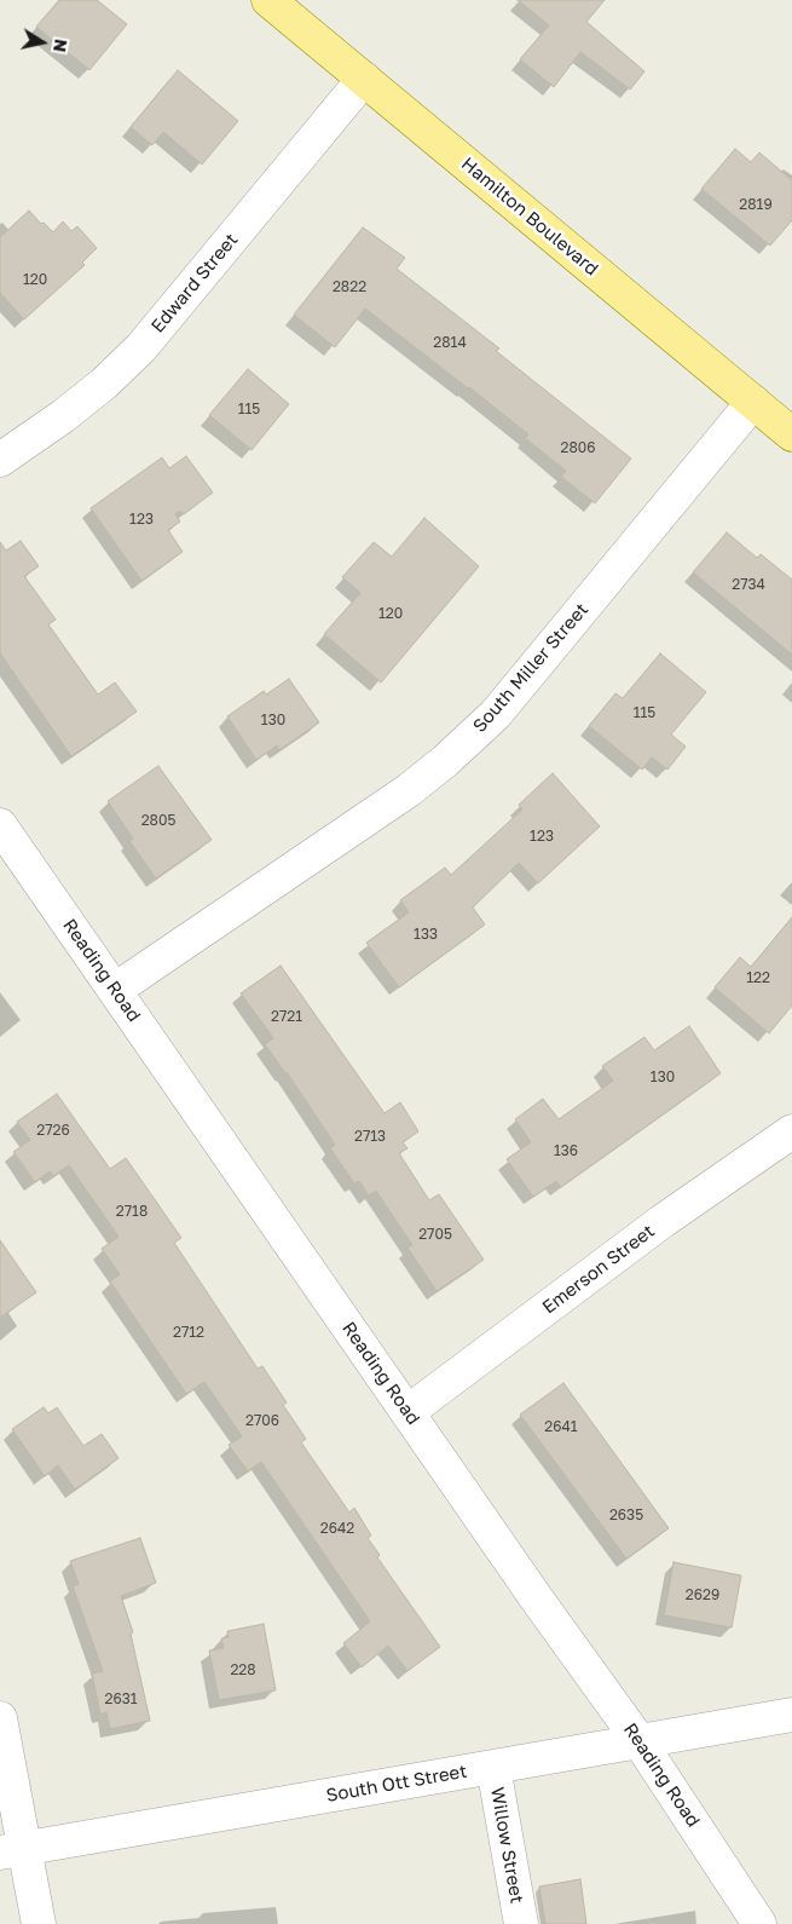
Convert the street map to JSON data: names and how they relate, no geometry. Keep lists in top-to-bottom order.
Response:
{
  "streets": {
    "main road": ["Hamilton Boulevard"],
    "street": [
      "Edward Street",
      "South Miller Street",
      "Reading Road",
      "Emerson Street",
      "South Ott Street",
      "Willow Street"
    ]
  },
  "crossings": [
    ["Hamilton Boulevard", "Edward Street"],
    ["Hamilton Boulevard", "South Miller Street"],
    ["South Miller Street", "Reading Road"],
    ["Reading Road", "Emerson Street"],
    ["Reading Road", "South Ott Street"],
    ["South Ott Street", "Willow Street"]
  ],
  "house_numbers": [
    "2819",
    "120",
    "2822",
    "2814",
    "115",
    "2806",
    "123",
    "2734",
    "120",
    "115",
    "130",
    "2805",
    "123",
    "133",
    "122",
    "2721",
    "130",
    "2726",
    "2713",
    "136",
    "2718",
    "2705",
    "2712",
    "2706",
    "2641",
    "2635",
    "2642",
    "2629",
    "228",
    "2631"
  ],
  "north": "right"
}
